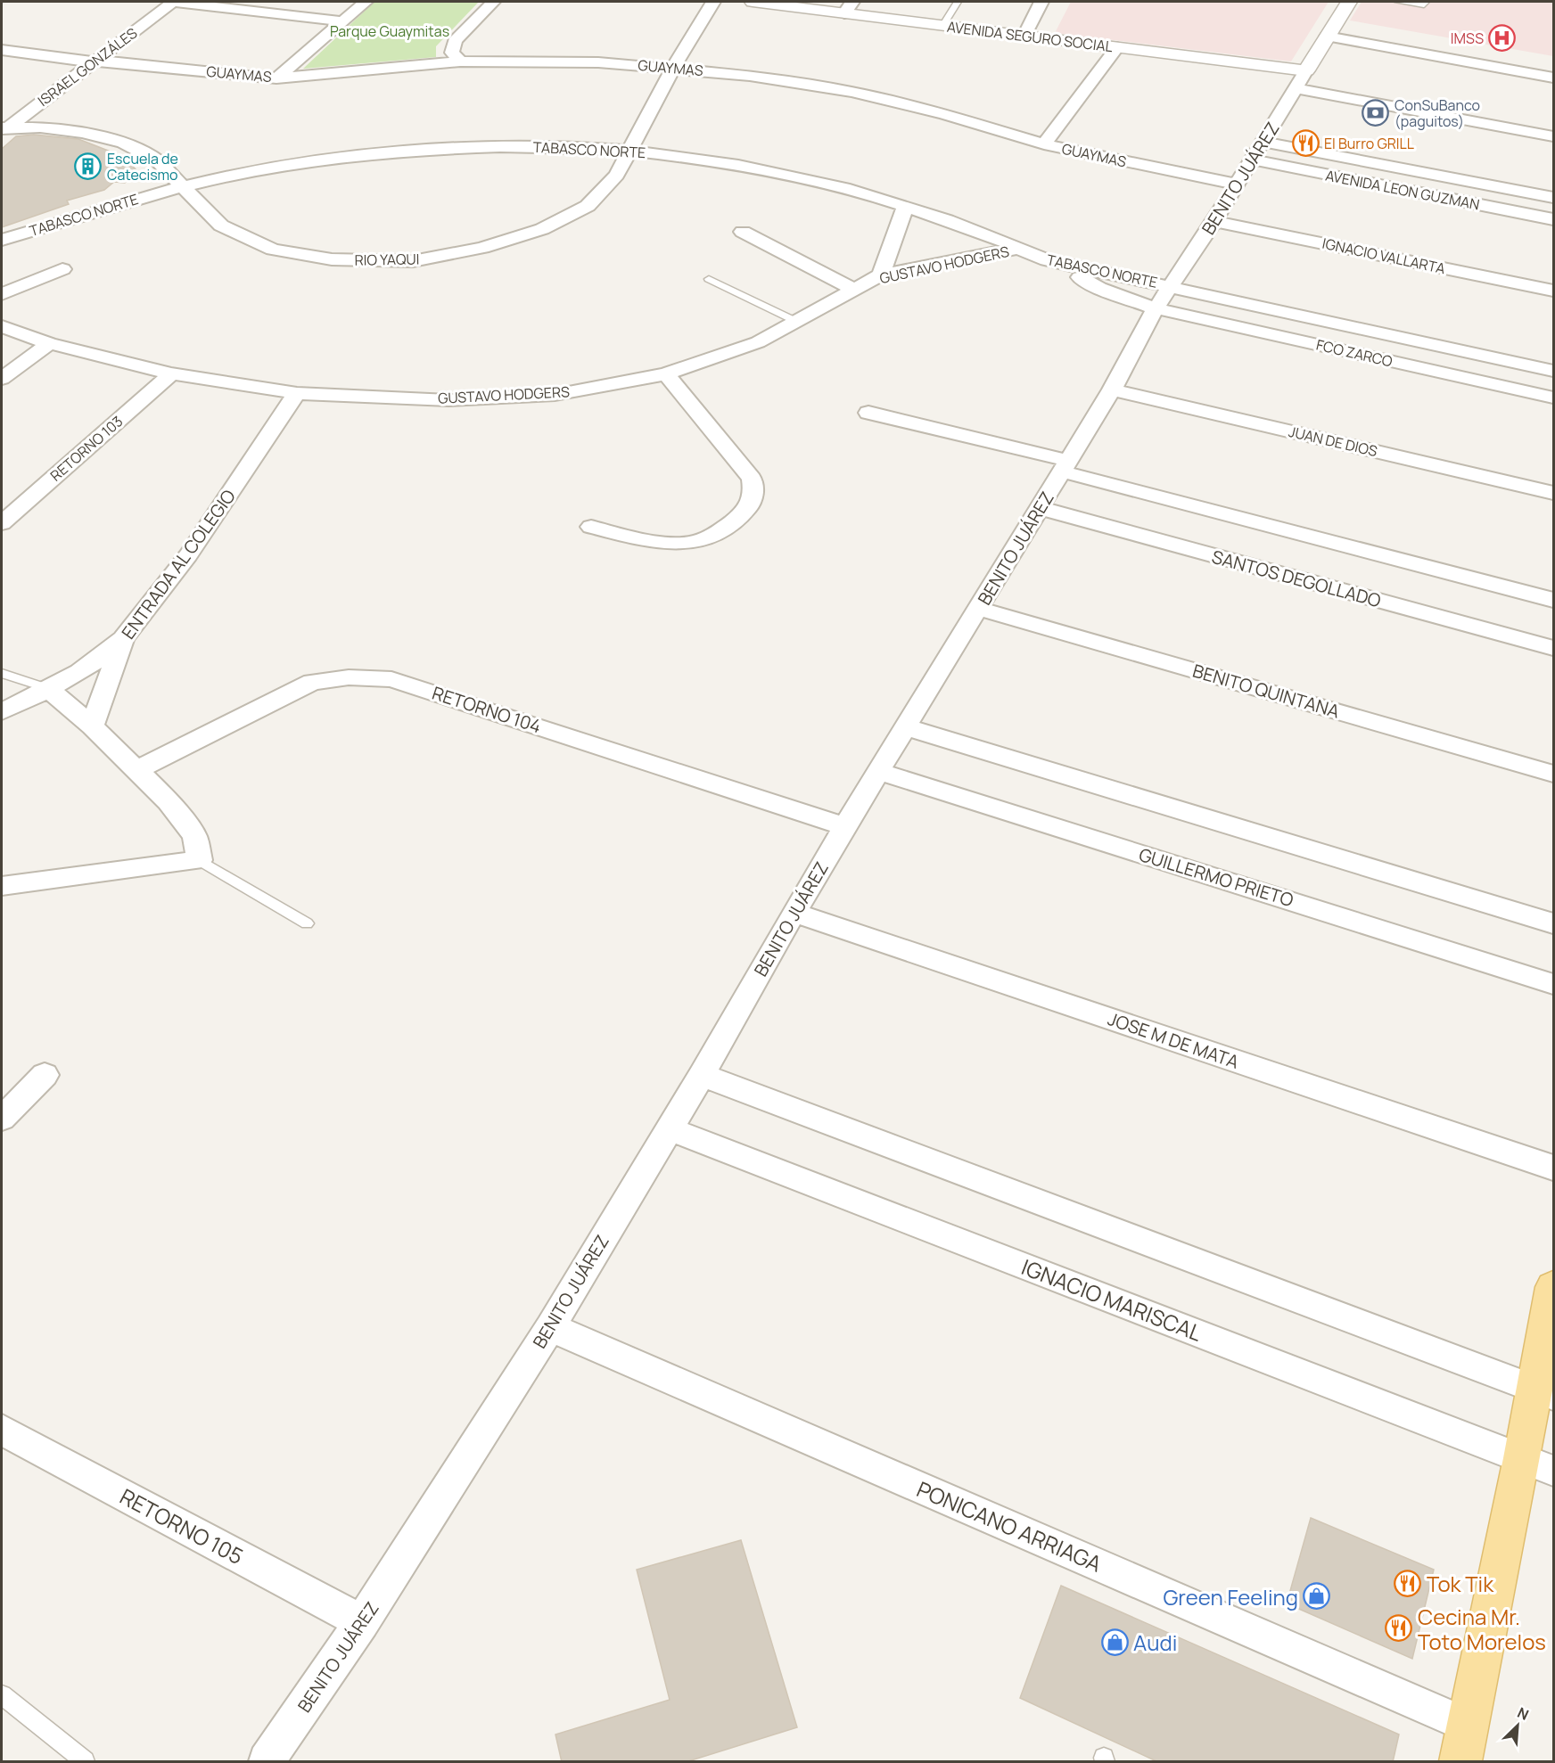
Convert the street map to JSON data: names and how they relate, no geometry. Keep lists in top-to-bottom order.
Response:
{
  "streets": {
    "street": [
      "AVENIDA SEGURO SOCIAL",
      "ISRAEL GONZÁLES",
      "GUAYMAS",
      "TABASCO NORTE",
      "BENITO JUÁREZ",
      "AVENIDA LEON GUZMAN",
      "IGNACIO VALLARTA",
      "RIO YAQUI",
      "GUSTAVO HODGERS",
      "FCO ZARCO",
      "JUAN DE DIOS",
      "RETORNO 103",
      "ENTRADA AL COLEGIO",
      "SANTOS DEGOLLADO",
      "BENITO QUINTANA",
      "RETORNO 104",
      "GUILLERMO PRIETO",
      "JOSE M DE MATA",
      "IGNACIO MARISCAL",
      "RETORNO 105",
      "PONICANO ARRIAGA"
    ]
  },
  "crossings": [
    ["AVENIDA SEGURO SOCIAL", "BENITO JUÁREZ"],
    ["ISRAEL GONZÁLES", "GUAYMAS"],
    ["ISRAEL GONZÁLES", "RIO YAQUI"],
    ["GUAYMAS", "BENITO JUÁREZ"],
    ["GUAYMAS", "RIO YAQUI"],
    ["TABASCO NORTE", "BENITO JUÁREZ"],
    ["TABASCO NORTE", "RIO YAQUI"],
    ["TABASCO NORTE", "GUSTAVO HODGERS"],
    ["TABASCO NORTE", "FCO ZARCO"],
    ["BENITO JUÁREZ", "AVENIDA LEON GUZMAN"],
    ["BENITO JUÁREZ", "IGNACIO VALLARTA"],
    ["BENITO JUÁREZ", "FCO ZARCO"],
    ["BENITO JUÁREZ", "JUAN DE DIOS"],
    ["BENITO JUÁREZ", "SANTOS DEGOLLADO"],
    ["BENITO JUÁREZ", "BENITO QUINTANA"],
    ["BENITO JUÁREZ", "RETORNO 104"],
    ["BENITO JUÁREZ", "GUILLERMO PRIETO"],
    ["BENITO JUÁREZ", "JOSE M DE MATA"],
    ["BENITO JUÁREZ", "IGNACIO MARISCAL"],
    ["BENITO JUÁREZ", "RETORNO 105"],
    ["BENITO JUÁREZ", "PONICANO ARRIAGA"],
    ["GUSTAVO HODGERS", "RETORNO 103"],
    ["GUSTAVO HODGERS", "ENTRADA AL COLEGIO"]
  ],
  "parks": ["Parque Guaymitas"],
  "places": {
    "hospital": ["IMSS"],
    "bank": ["ConSuBanco (paguitos)"],
    "restaurant": ["El Burro GRILL", "Tok Tik", "Cecina Mr. Toto Morelos"],
    "building": ["Escuela de Catecismo"],
    "shop": ["Green Feeling", "Audi"]
  },
  "north": "top right"
}
